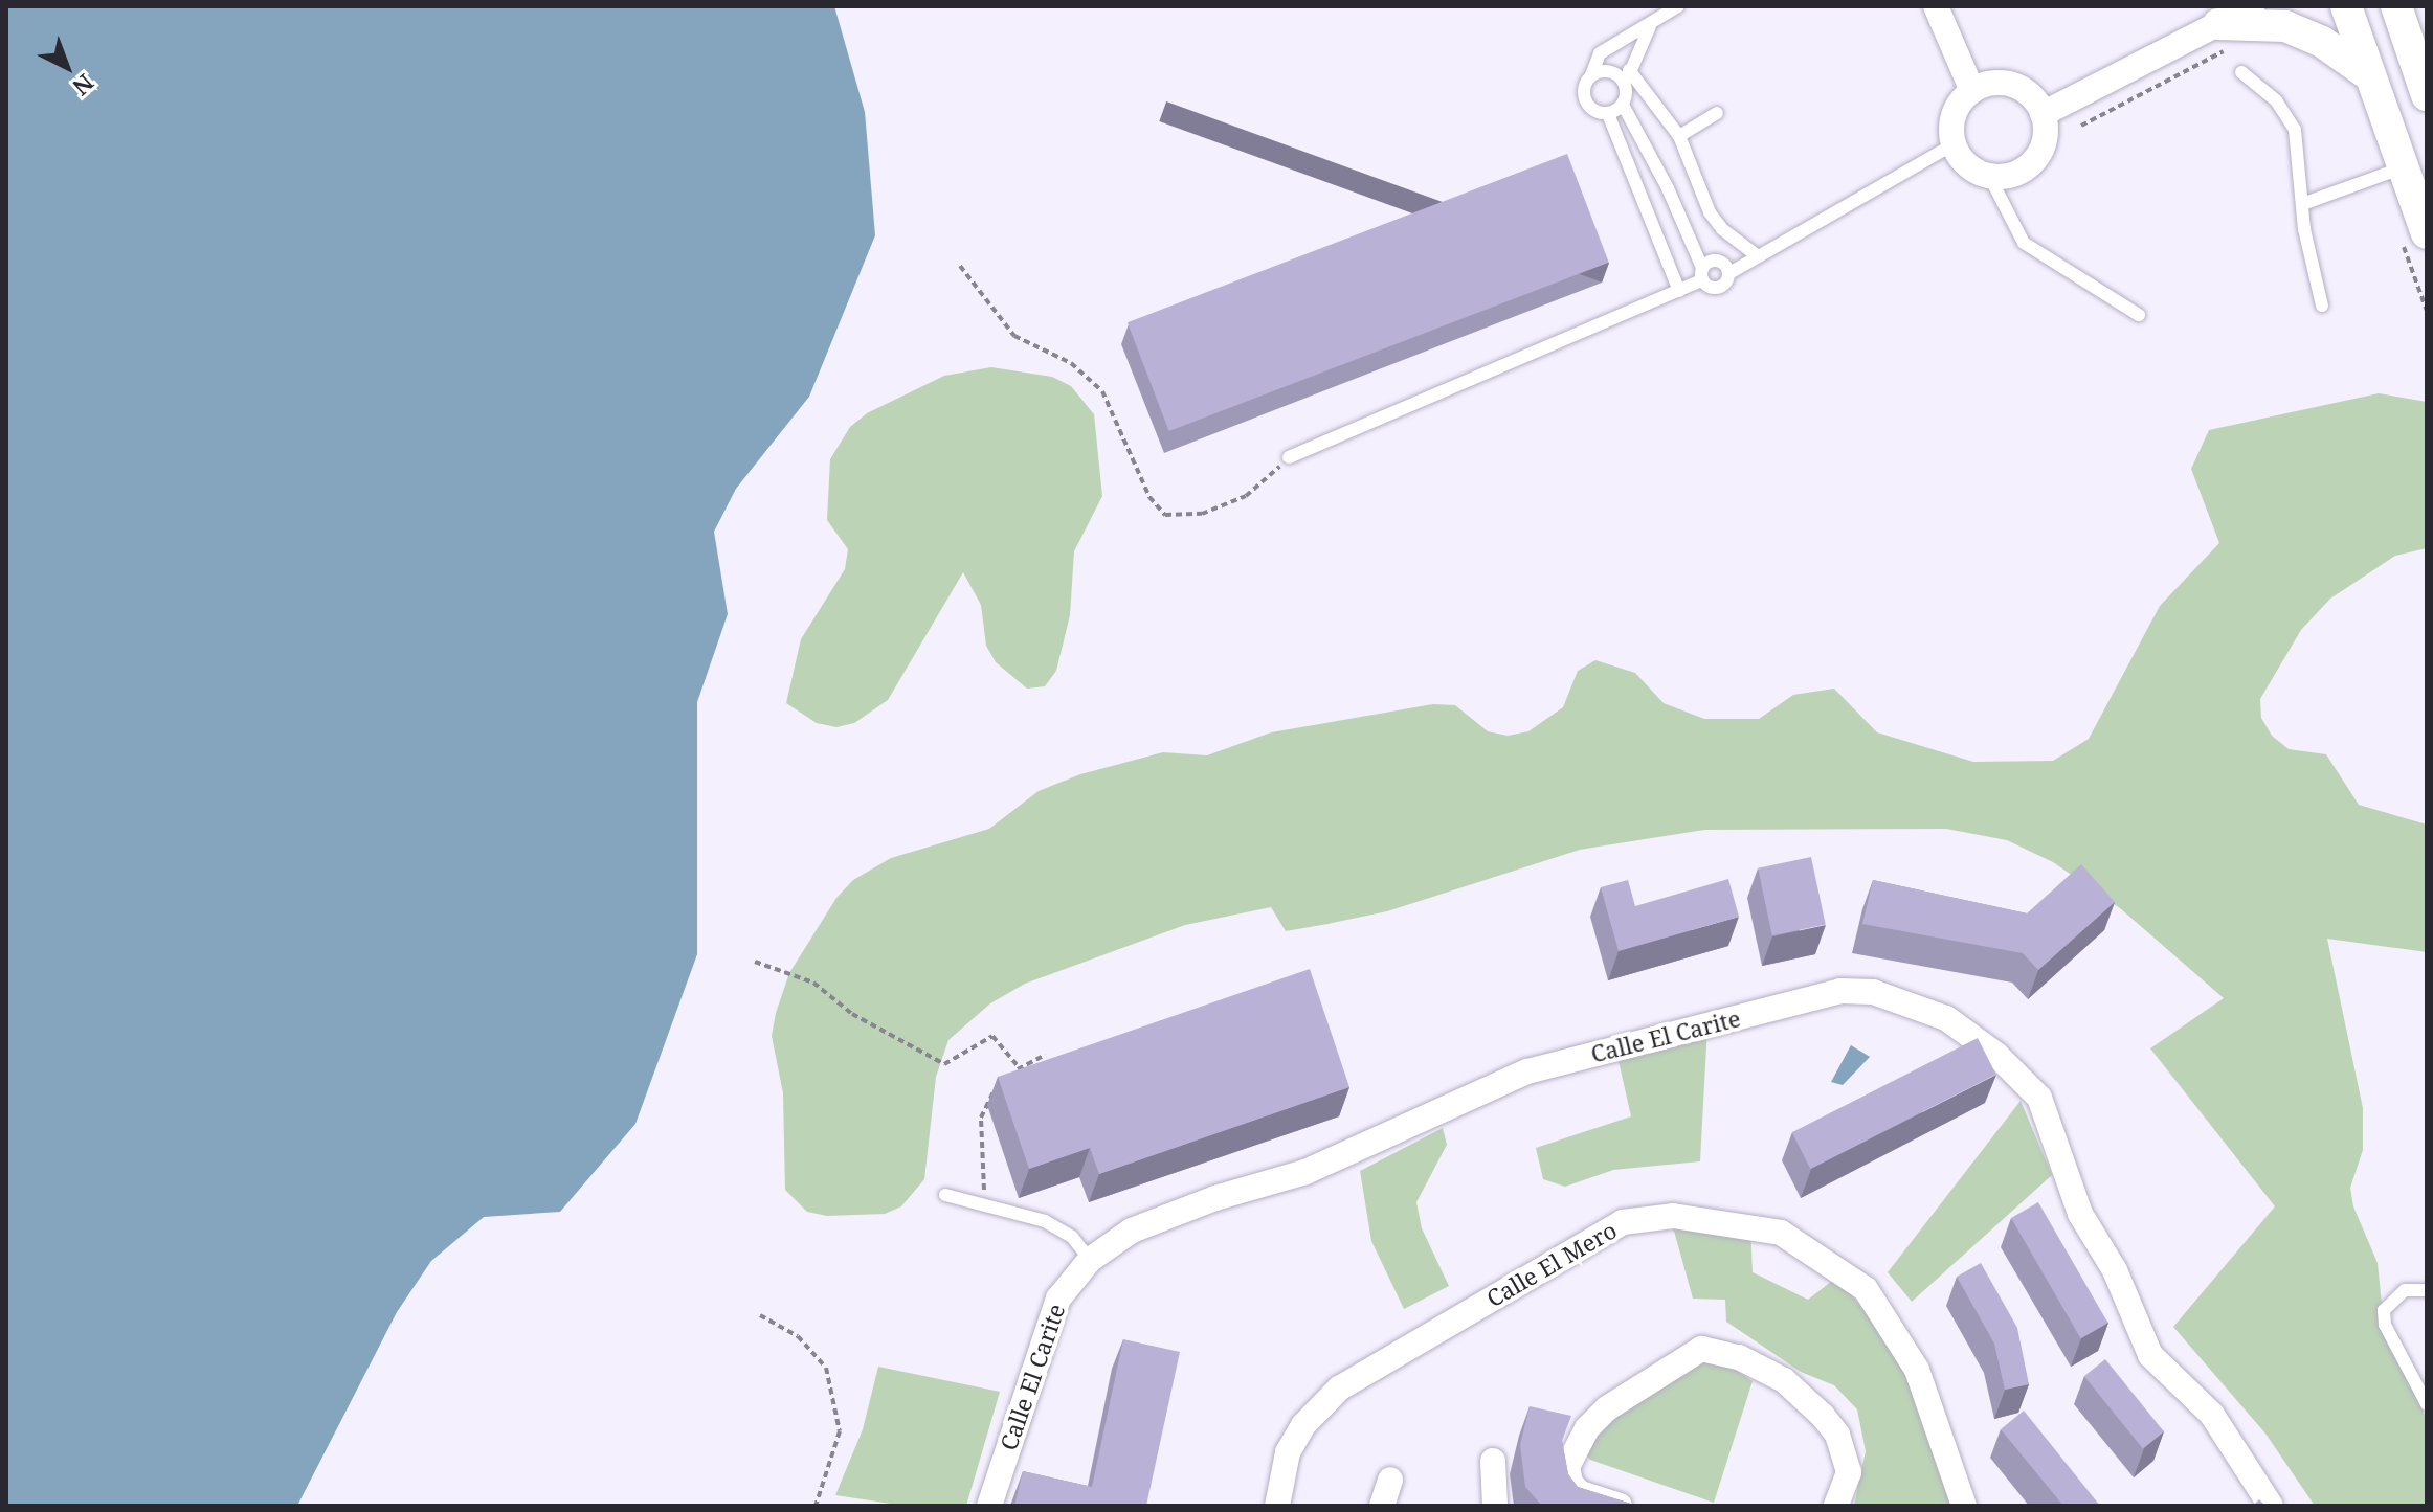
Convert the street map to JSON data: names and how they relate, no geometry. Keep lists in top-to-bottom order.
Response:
{
  "streets": {
    "street": ["Calle El Carite", "Calle El Mero"]
  },
  "north": "bottom right"
}
